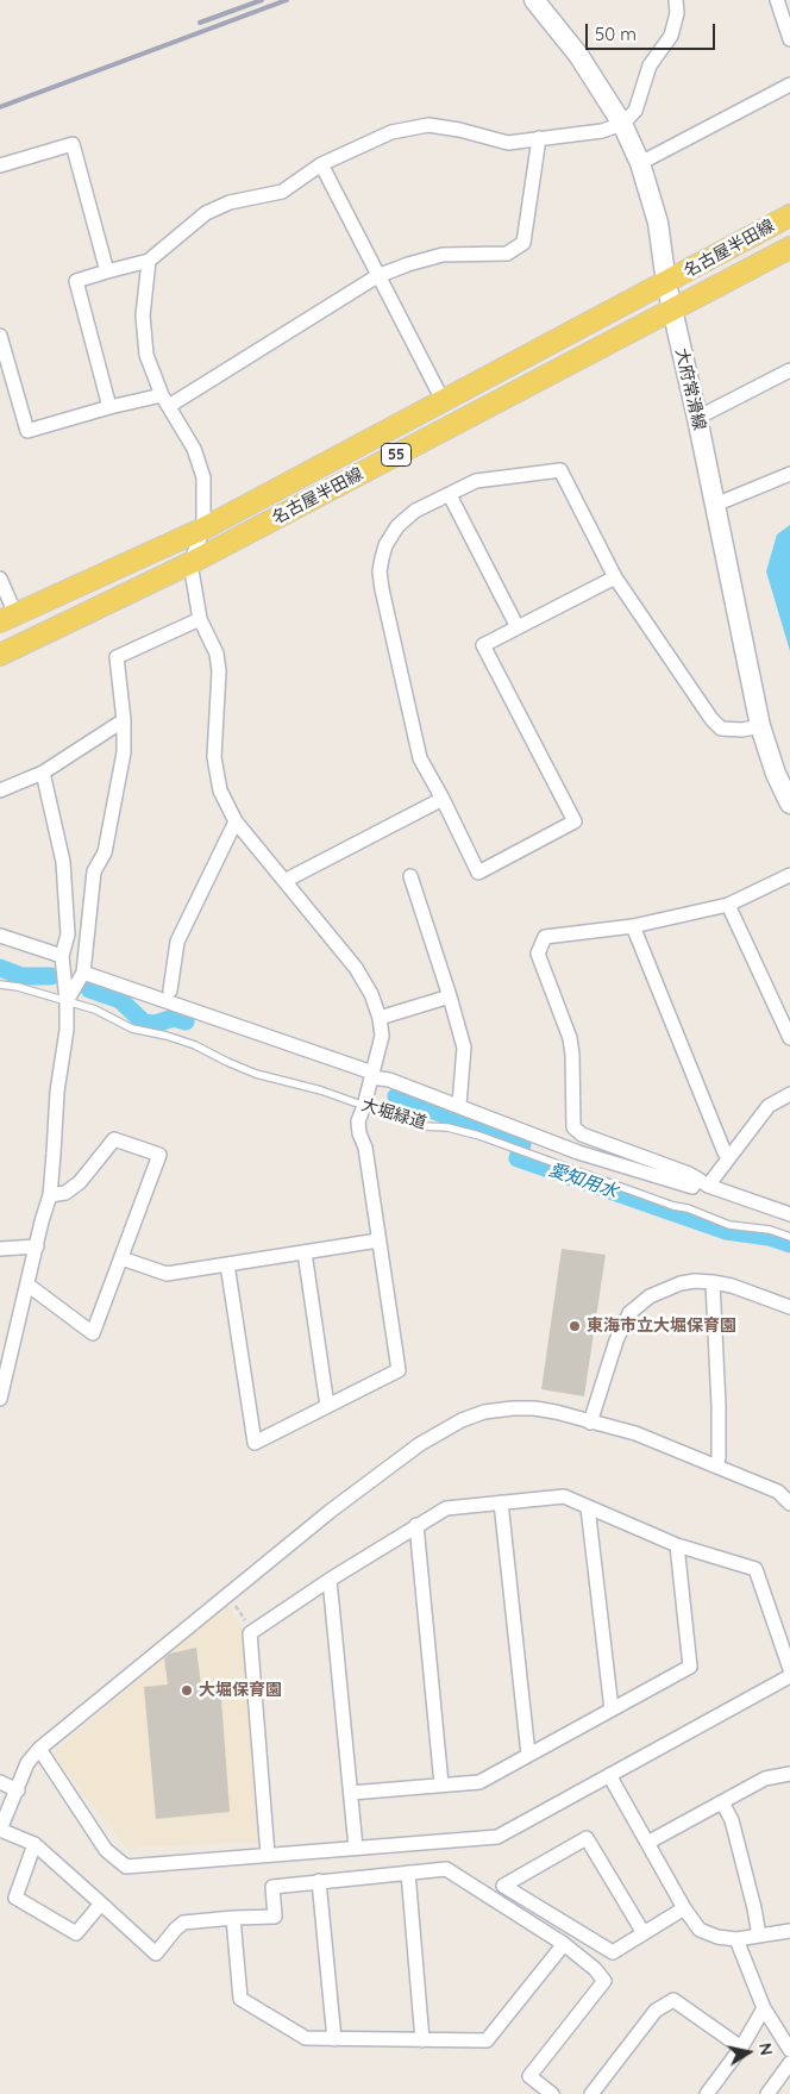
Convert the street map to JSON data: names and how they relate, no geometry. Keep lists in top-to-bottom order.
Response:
{
  "streets": {
    "main road": ["名古屋半田線", "大府常滑線", "55"],
    "lane": ["大堀緑道"]
  },
  "crossings": [
    ["名古屋半田線", "大府常滑線"]
  ],
  "water": ["愛知用水"],
  "places": ["東海市立大堀保育園", "大堀保育園"],
  "scale_bar": "50 m",
  "north": "right"
}
